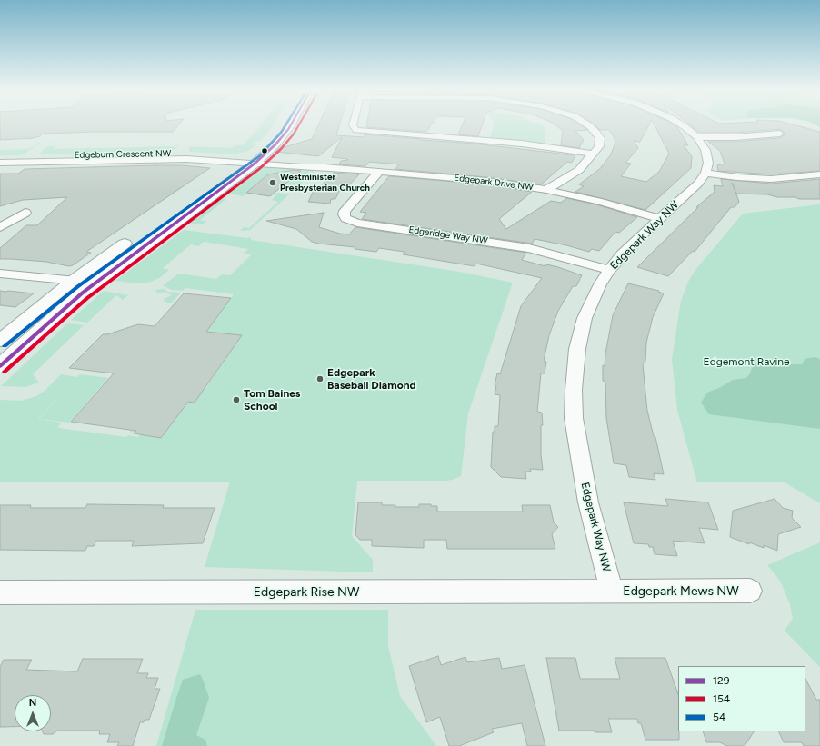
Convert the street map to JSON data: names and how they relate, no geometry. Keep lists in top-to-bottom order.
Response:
{
  "streets": {
    "street": [
      "Edgeburn Crescent NW",
      "Edgepark Drive NW",
      "Edgeridge Way NW",
      "Edgepark Way NW",
      "Edgepark Mews NW",
      "Edgepark Rise NW"
    ]
  },
  "crossings": [
    ["Edgeburn Crescent NW", "Edgepark Drive NW"],
    ["Edgepark Drive NW", "Edgeridge Way NW"],
    ["Edgepark Drive NW", "Edgepark Way NW"],
    ["Edgeridge Way NW", "Edgepark Way NW"],
    ["Edgepark Way NW", "Edgepark Mews NW"],
    ["Edgepark Way NW", "Edgepark Rise NW"],
    ["Edgepark Mews NW", "Edgepark Rise NW"]
  ],
  "parks": ["Edgemont Ravine"],
  "places": ["Westminister Presbysterian Church", "Edgepark Baseball Diamond", "Tom Baines School"],
  "lines": ["transit line 129", "transit line 154", "transit line 54"],
  "legend": ["129", "154", "54"],
  "north": "top"
}
